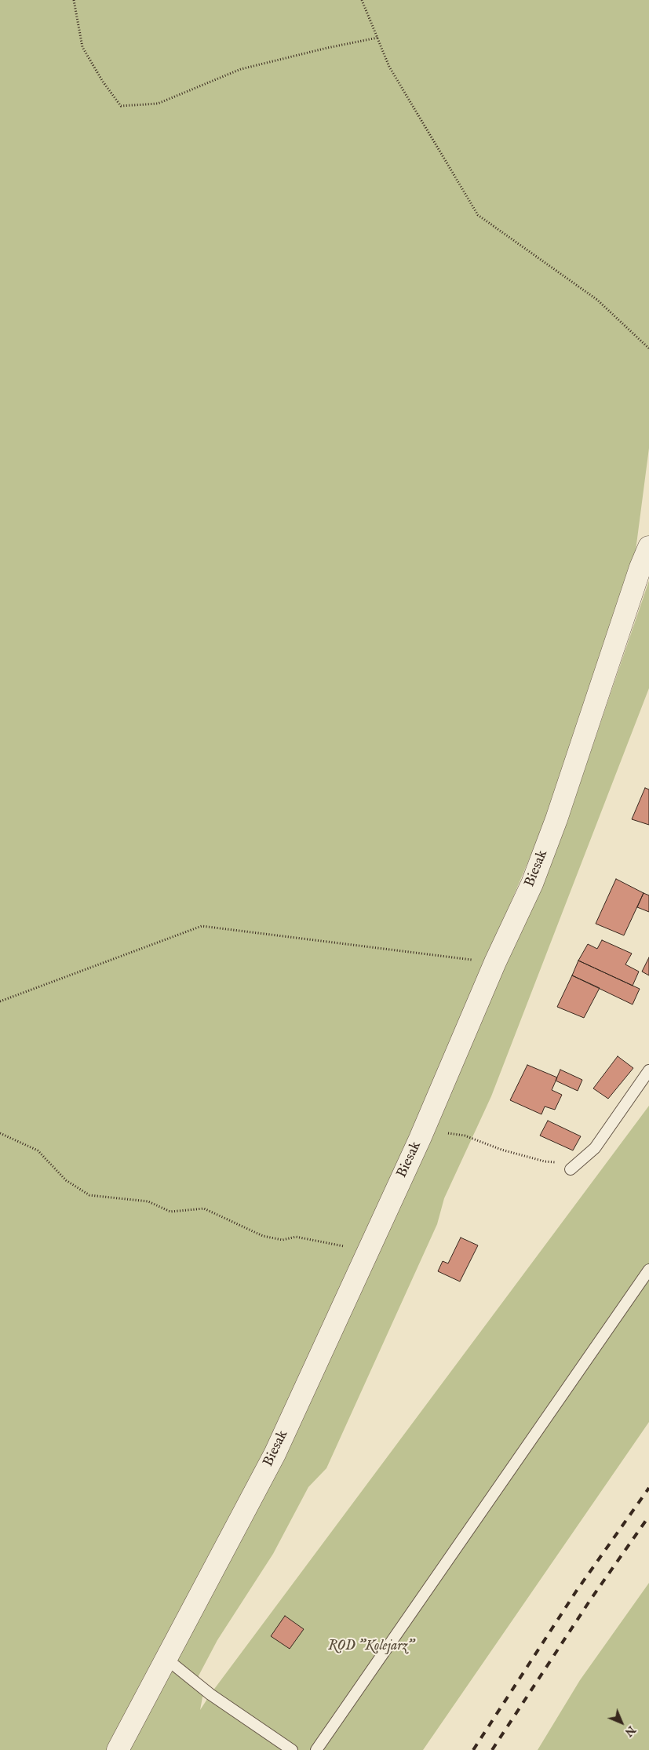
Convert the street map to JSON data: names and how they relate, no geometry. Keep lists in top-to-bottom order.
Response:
{
  "streets": {
    "street": ["Biesak"]
  },
  "parks": ["ROD \"Kolejarz\""],
  "north": "bottom right"
}
